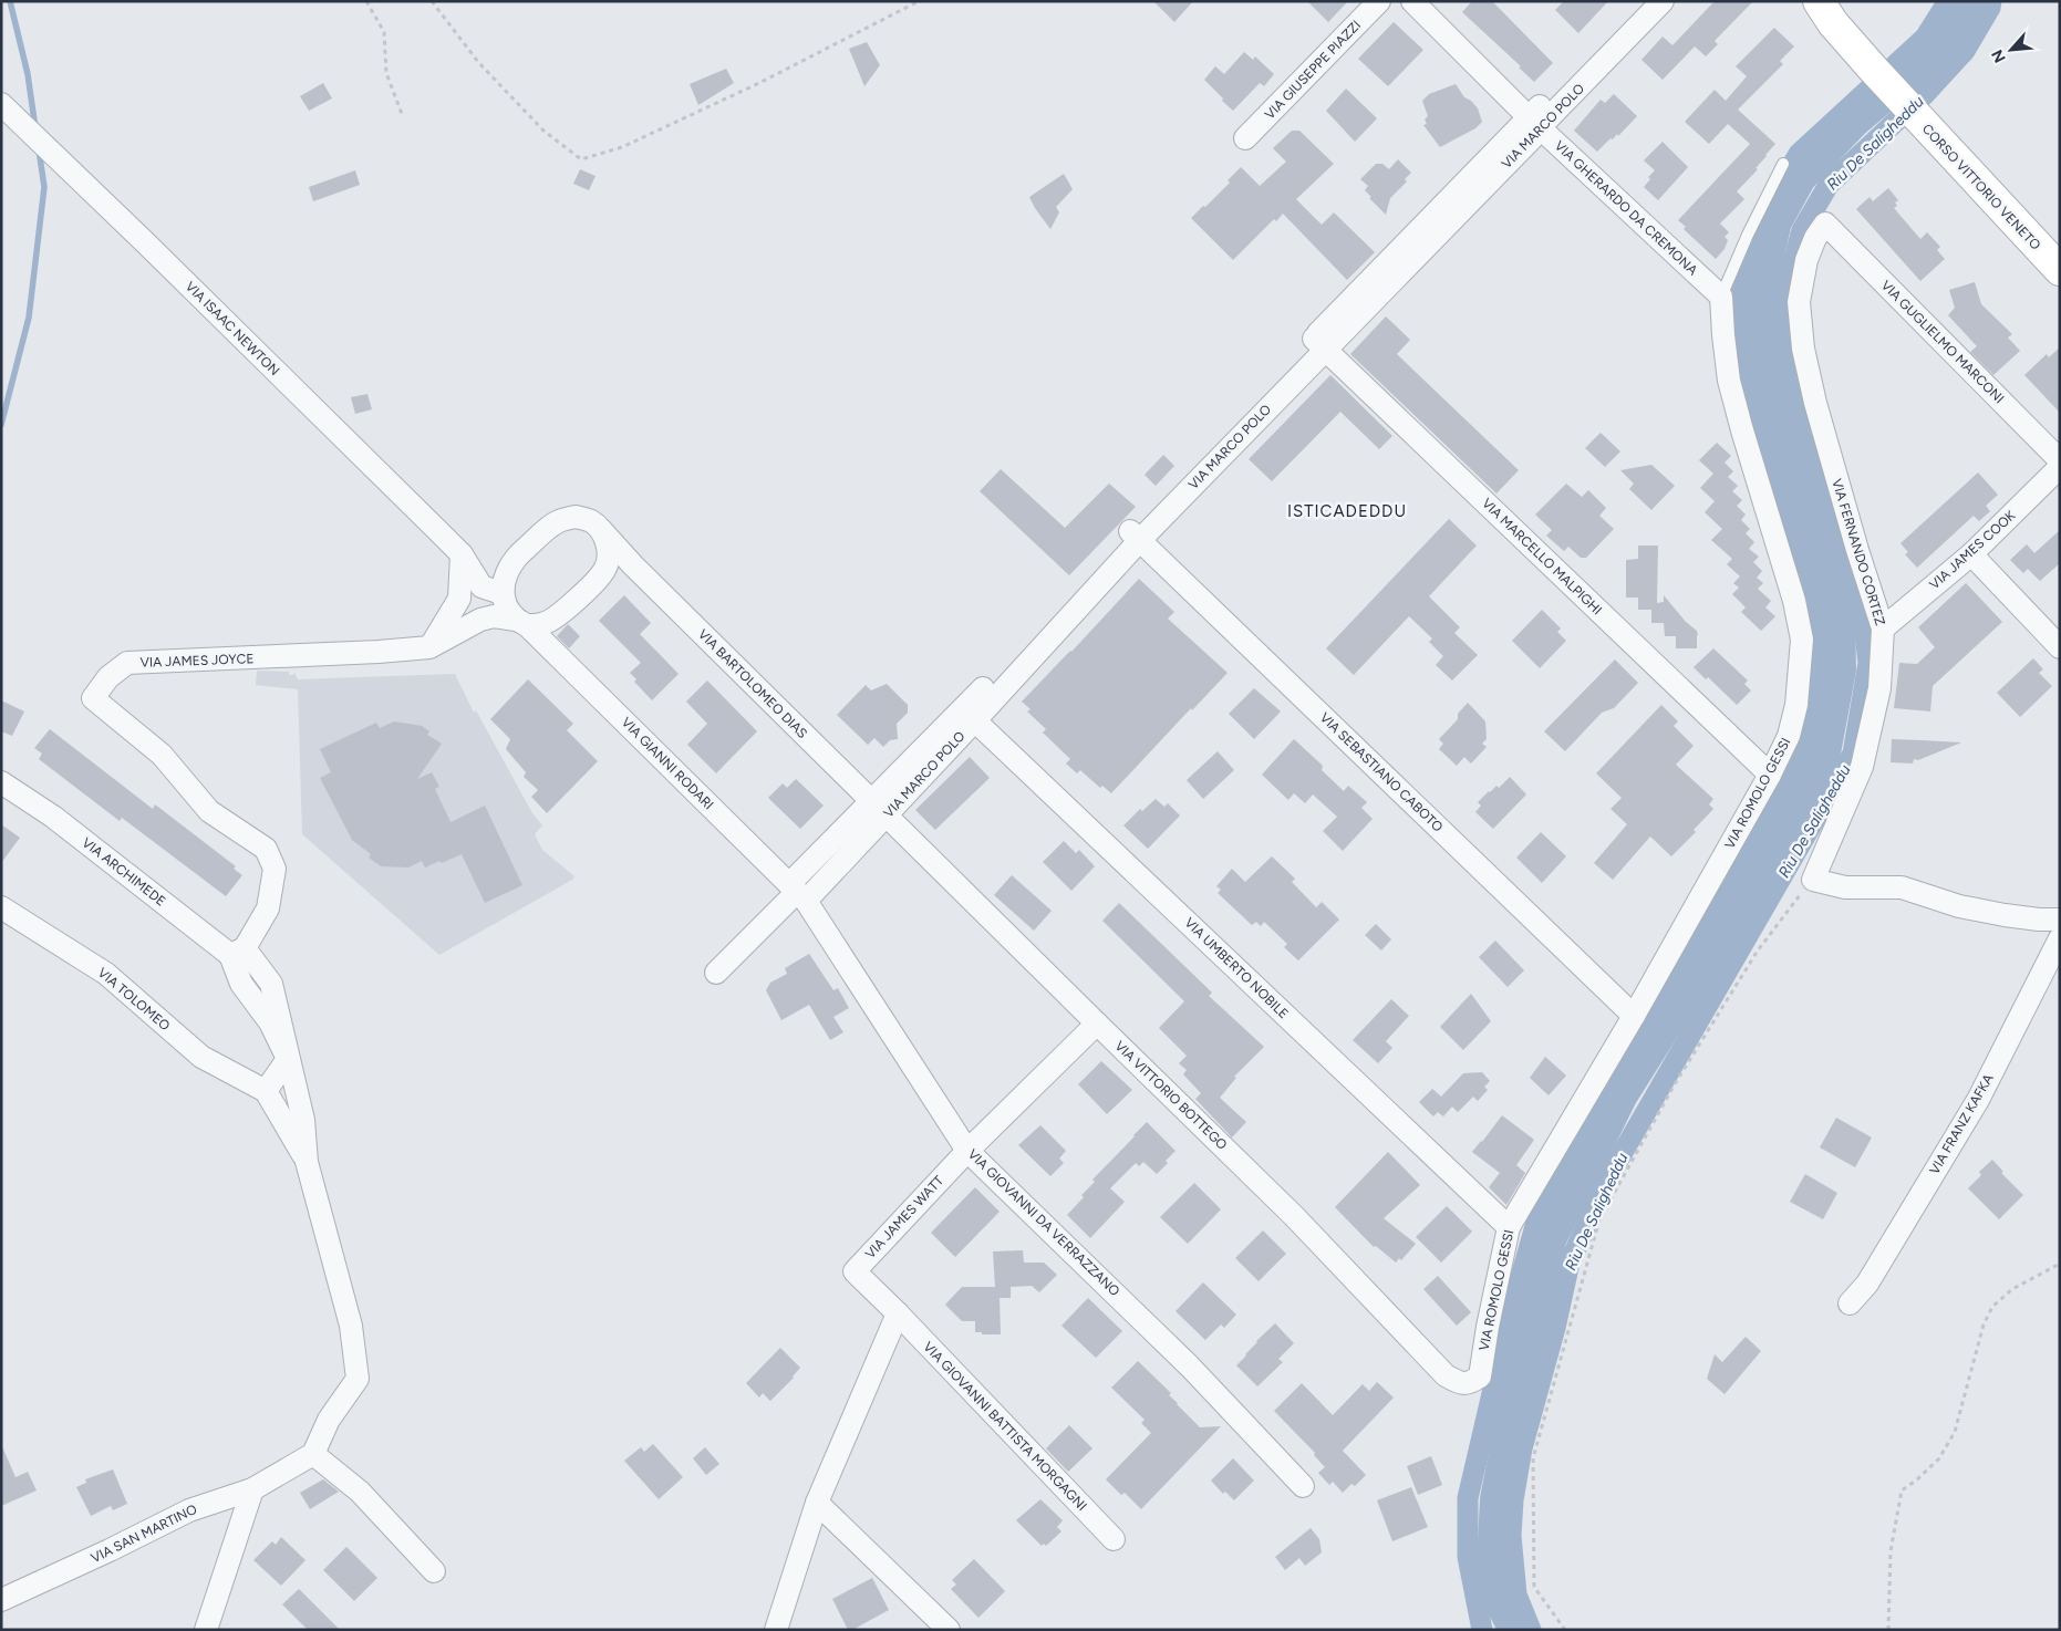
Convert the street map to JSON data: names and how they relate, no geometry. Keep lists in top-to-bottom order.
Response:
{
  "streets": {
    "main road": ["CORSO VITTORIO VENETO"],
    "street": [
      "VIA GIUSEPPE PIAZZI",
      "VIA MARCO POLO",
      "VIA GHERARDO DA CREMONA",
      "VIA ISAAC NEWTON",
      "VIA GUGLIELMO MARCONI",
      "VIA JAMES COOK",
      "VIA FERNANDO CORTEZ",
      "VIA MARCELLO MALPIGHI",
      "VIA JAMES JOYCE",
      "VIA BARTOLOMEO DIAS",
      "VIA GIANNI RODARI",
      "VIA SEBASTIANO CABOTO",
      "VIA ROMOLO GESSI",
      "VIA ARCHIMEDE",
      "VIA UMBERTO NOBILE",
      "VIA TOLOMEO",
      "VIA VITTORIO BOTTEGO",
      "VIA FRANZ KAFKA",
      "VIA JAMES WATT",
      "VIA GIOVANNI DA VERRAZZANO",
      "VIA GIOVANNI BATTISTA MORGAGNI",
      "VIA SAN MARTINO"
    ]
  },
  "crossings": [
    ["VIA MARCO POLO", "VIA GHERARDO DA CREMONA"],
    ["VIA MARCO POLO", "VIA MARCELLO MALPIGHI"],
    ["VIA MARCO POLO", "VIA BARTOLOMEO DIAS"],
    ["VIA MARCO POLO", "VIA GIANNI RODARI"],
    ["VIA MARCO POLO", "VIA SEBASTIANO CABOTO"],
    ["VIA MARCO POLO", "VIA UMBERTO NOBILE"],
    ["VIA MARCO POLO", "VIA VITTORIO BOTTEGO"],
    ["VIA MARCO POLO", "VIA GIOVANNI DA VERRAZZANO"],
    ["VIA GHERARDO DA CREMONA", "VIA ROMOLO GESSI"],
    ["VIA ISAAC NEWTON", "VIA JAMES JOYCE"],
    ["VIA ISAAC NEWTON", "VIA BARTOLOMEO DIAS"],
    ["VIA ISAAC NEWTON", "VIA GIANNI RODARI"],
    ["VIA GUGLIELMO MARCONI", "VIA FERNANDO CORTEZ"],
    ["VIA JAMES COOK", "VIA FERNANDO CORTEZ"],
    ["VIA MARCELLO MALPIGHI", "VIA ROMOLO GESSI"],
    ["VIA JAMES JOYCE", "VIA BARTOLOMEO DIAS"],
    ["VIA JAMES JOYCE", "VIA GIANNI RODARI"],
    ["VIA JAMES JOYCE", "VIA ARCHIMEDE"],
    ["VIA BARTOLOMEO DIAS", "VIA GIANNI RODARI"],
    ["VIA BARTOLOMEO DIAS", "VIA VITTORIO BOTTEGO"],
    ["VIA GIANNI RODARI", "VIA GIOVANNI DA VERRAZZANO"],
    ["VIA SEBASTIANO CABOTO", "VIA ROMOLO GESSI"],
    ["VIA ROMOLO GESSI", "VIA UMBERTO NOBILE"],
    ["VIA ROMOLO GESSI", "VIA VITTORIO BOTTEGO"],
    ["VIA VITTORIO BOTTEGO", "VIA JAMES WATT"],
    ["VIA JAMES WATT", "VIA GIOVANNI DA VERRAZZANO"],
    ["VIA JAMES WATT", "VIA GIOVANNI BATTISTA MORGAGNI"]
  ],
  "districts": ["ISTICADEDDU"],
  "water": ["Riu De Saligheddu"],
  "north": "bottom left"
}
